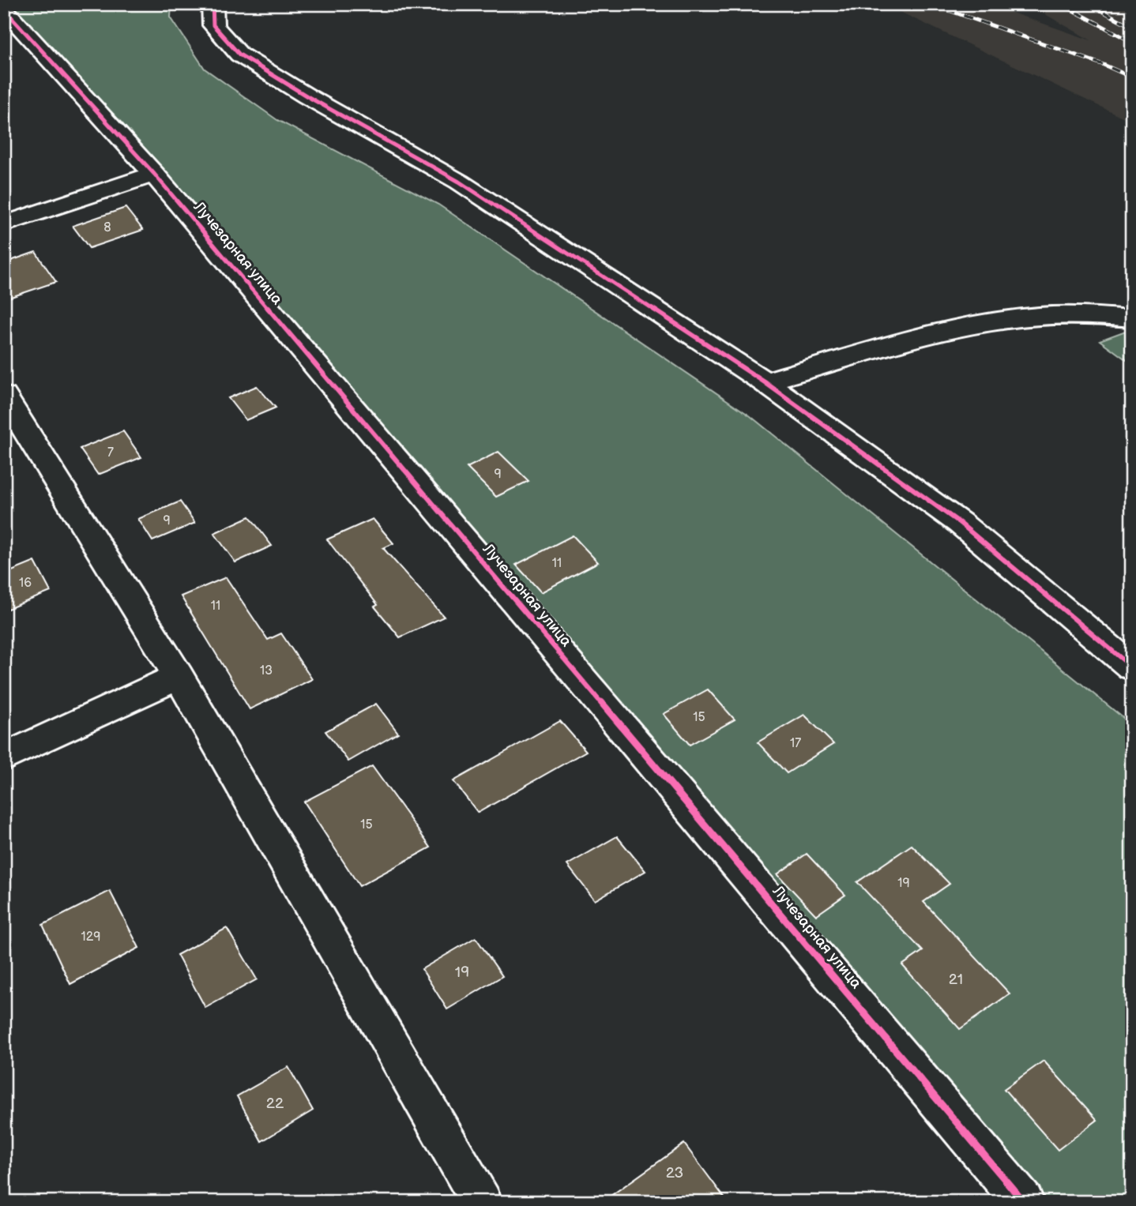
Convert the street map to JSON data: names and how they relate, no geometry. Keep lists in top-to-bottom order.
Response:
{
  "streets": {
    "street": ["Лучезарная улица"]
  },
  "house_numbers": [
    "8",
    "7",
    "9",
    "9",
    "11",
    "16",
    "11",
    "13",
    "15",
    "17",
    "15",
    "19",
    "129",
    "19",
    "21",
    "22",
    "23"
  ]
}
